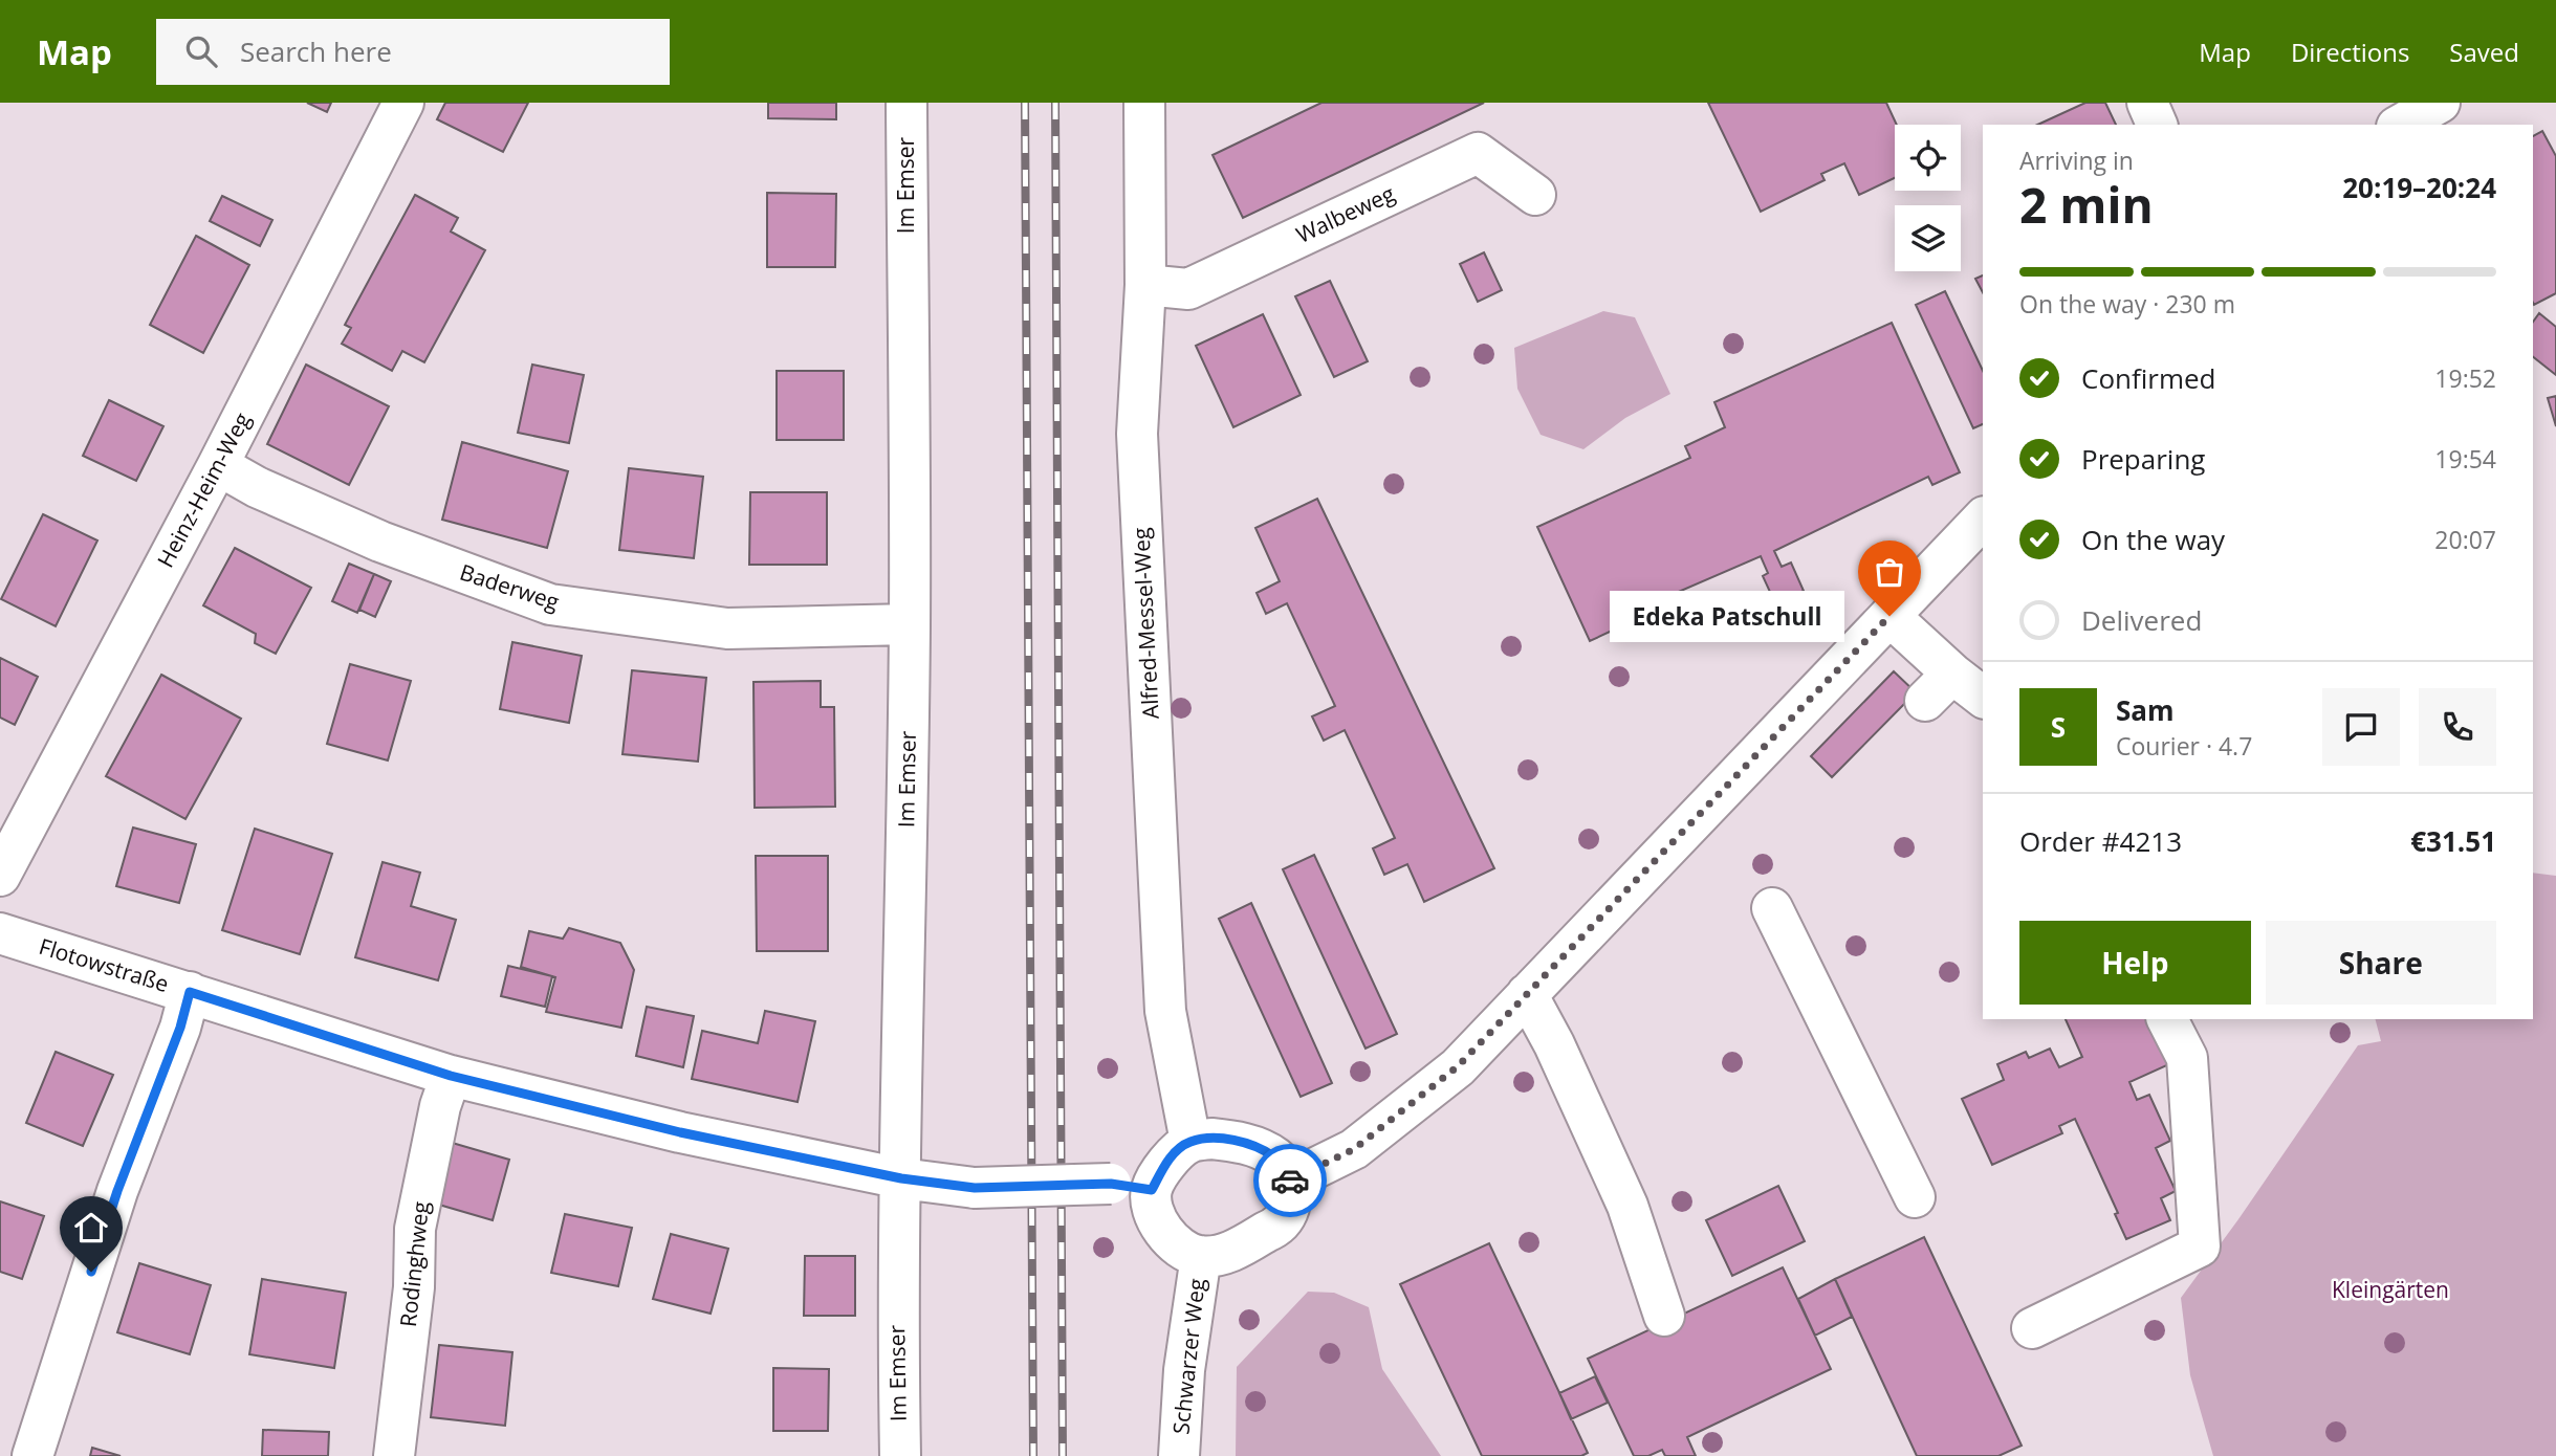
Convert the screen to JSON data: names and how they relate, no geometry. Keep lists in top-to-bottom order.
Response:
{
  "streets": {
    "street": [
      "Im Emser",
      "Walbeweg",
      "Heinz-Heim-Weg",
      "Baderweg",
      "Alfred-Messel-Weg",
      "Flotowstraße",
      "Rodinghweg",
      "Schwarzer Weg"
    ]
  },
  "crossings": [
    ["Im Emser", "Baderweg"],
    ["Im Emser", "Flotowstraße"],
    ["Walbeweg", "Alfred-Messel-Weg"],
    ["Heinz-Heim-Weg", "Baderweg"],
    ["Alfred-Messel-Weg", "Flotowstraße"],
    ["Alfred-Messel-Weg", "Schwarzer Weg"],
    ["Flotowstraße", "Rodinghweg"],
    ["Flotowstraße", "Schwarzer Weg"]
  ],
  "parks": ["Kleingärten"],
  "places": ["Edeka Patschull"],
  "page": {
    "header": "Map",
    "search": "Search here",
    "nav": ["Map", "Directions", "Saved"],
    "heading": ["2 min", "Arriving in", "20:19–20:24"],
    "panel": [
      "Sam",
      "Courier · 4.7",
      "Order #4213",
      "€31.51"
    ],
    "bar": "On the way · 230 m",
    "list": [
      ["Confirmed", "19:52"],
      ["Preparing", "19:54"],
      ["On the way", "20:07"],
      "Delivered"
    ],
    "bubble": "Edeka Patschull",
    "round": "S",
    "buttons": ["Help", "Share"]
  }
}
